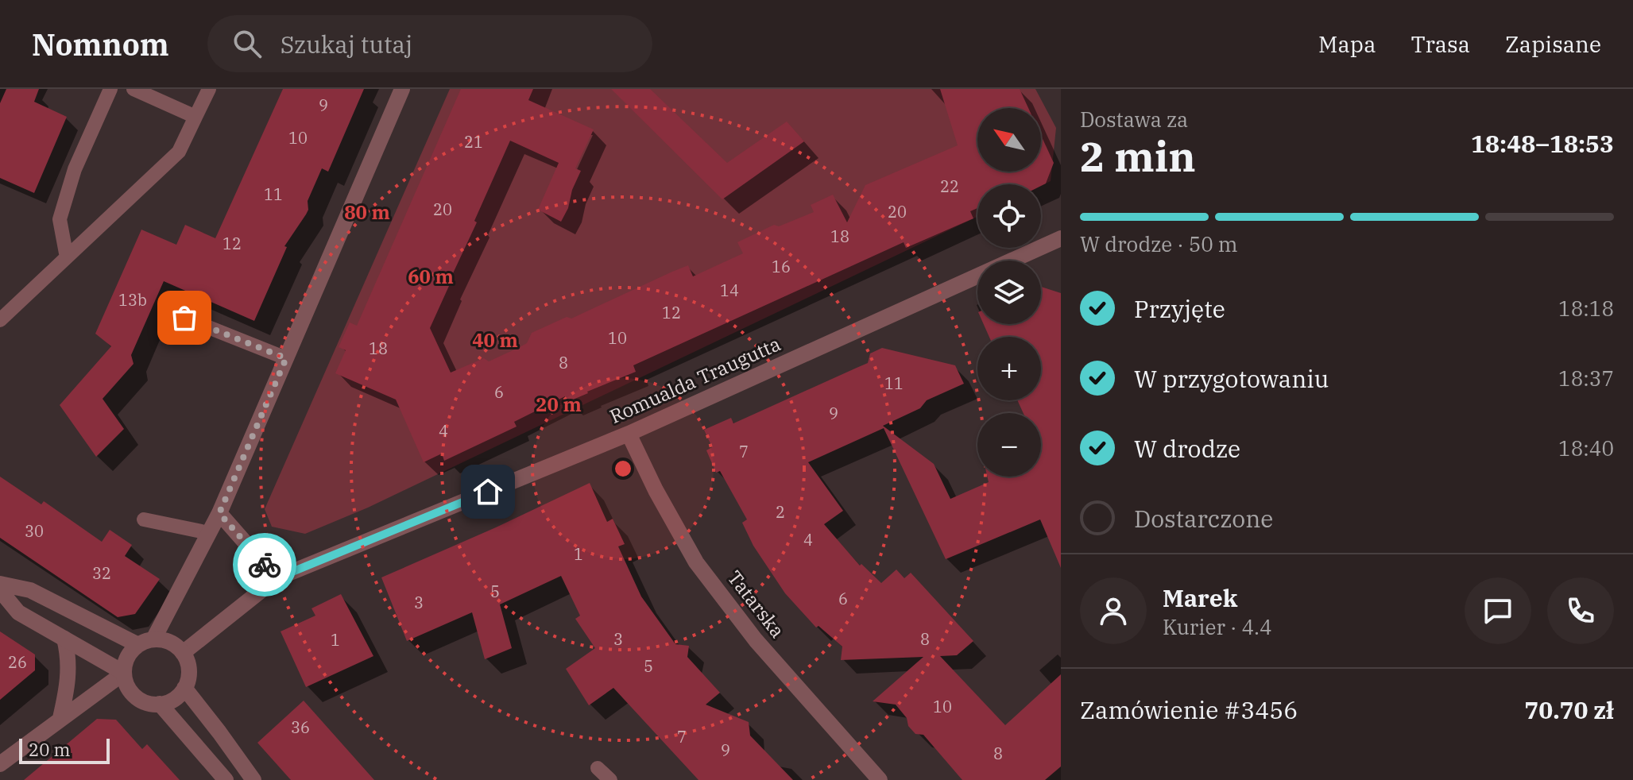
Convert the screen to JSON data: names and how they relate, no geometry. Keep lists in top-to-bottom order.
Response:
{
  "streets": {
    "street": ["Romualda Traugutta", "Tatarska"]
  },
  "crossings": [
    ["Romualda Traugutta", "Tatarska"]
  ],
  "house_numbers": [
    "9",
    "10",
    "21",
    "22",
    "11",
    "20",
    "20",
    "18",
    "12",
    "16",
    "14",
    "13b",
    "12",
    "10",
    "18",
    "8",
    "11",
    "6",
    "9",
    "4",
    "7",
    "2",
    "30",
    "4",
    "1",
    "32",
    "5",
    "6",
    "3",
    "3",
    "8",
    "1",
    "26",
    "5",
    "10",
    "36",
    "7",
    "9",
    "8"
  ],
  "scale_bar": "20 m",
  "north": "top left",
  "page": {
    "header": "Nomnom",
    "search": "Szukaj tutaj",
    "nav": ["Mapa", "Trasa", "Zapisane"],
    "heading": ["2 min", "Dostawa za", "18:48–18:53"],
    "panel": [
      "Marek",
      "Kurier · 4.4",
      "Zamówienie #3456",
      "70.70 zł"
    ],
    "map_buttons": ["+", "−"],
    "bar": "W drodze · 50 m",
    "list": [
      ["Przyjęte", "18:18"],
      ["W przygotowaniu", "18:37"],
      ["W drodze", "18:40"],
      "Dostarczone"
    ],
    "scale": "20 m"
  },
  "rings": [
    "80 m",
    "60 m",
    "40 m",
    "20 m"
  ]
}
